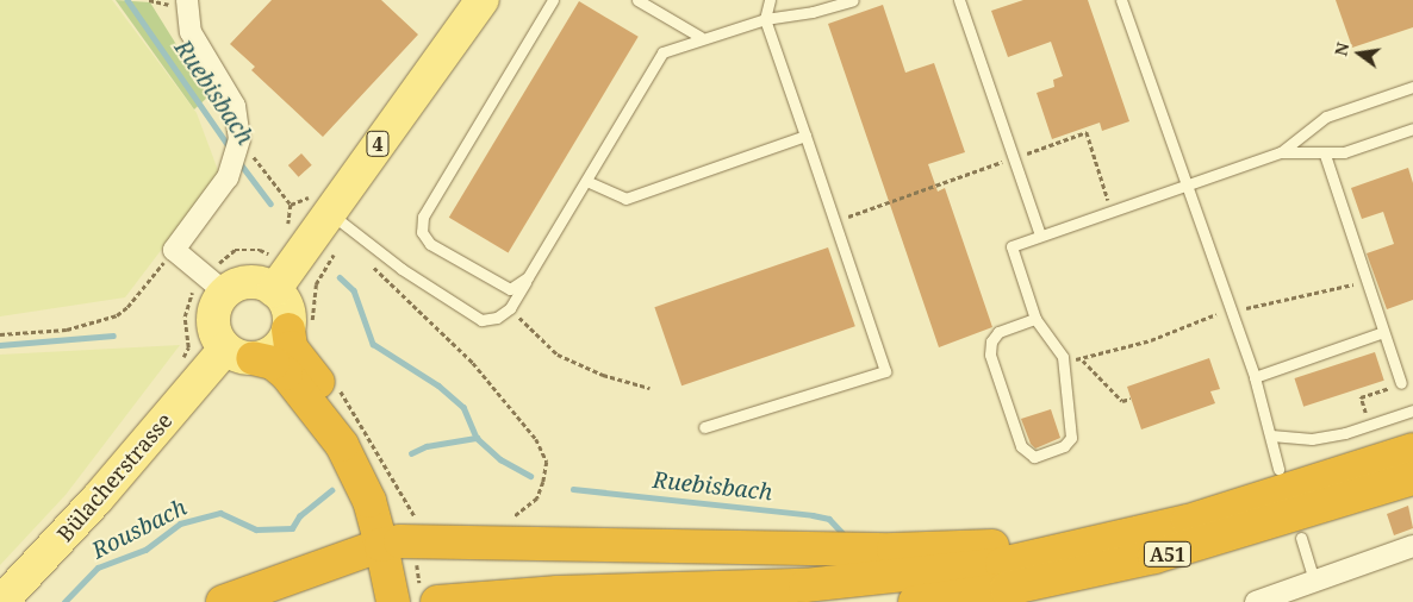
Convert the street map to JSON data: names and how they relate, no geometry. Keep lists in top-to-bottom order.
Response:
{
  "streets": {
    "highway": ["A51"],
    "main road": ["4", "Bülacherstrasse"]
  },
  "water": ["Ruebisbach", "Rousbach"],
  "north": "left"
}
